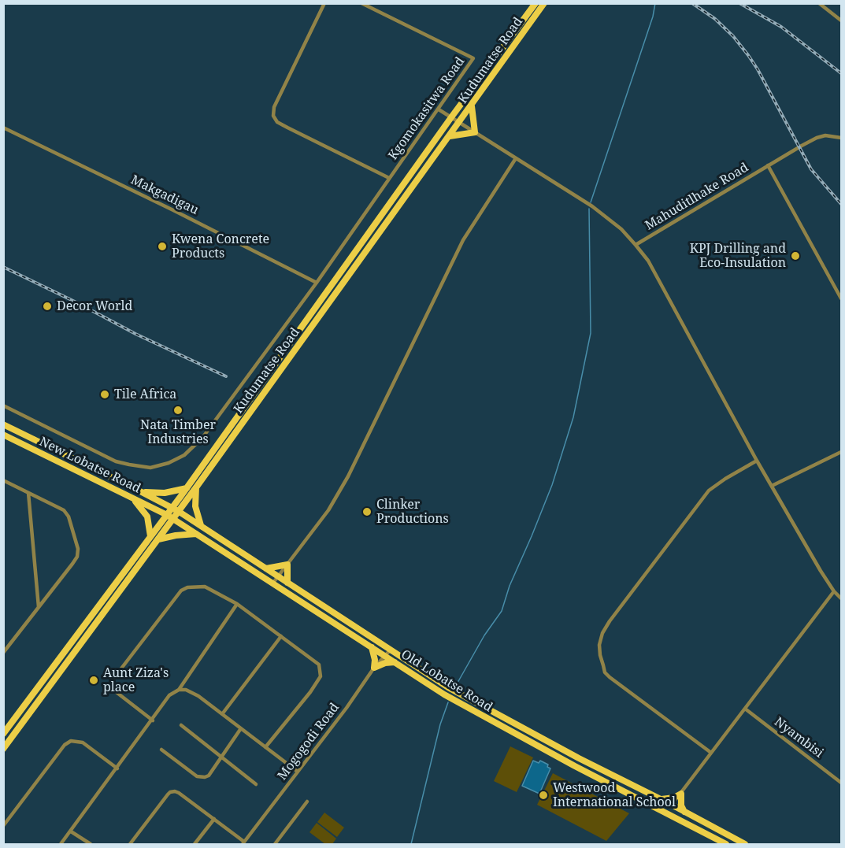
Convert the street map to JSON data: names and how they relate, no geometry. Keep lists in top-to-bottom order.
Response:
{
  "streets": {
    "main road": ["Kudumatse Road", "New Lobatse Road", "Old Lobatse Road"],
    "street": [
      "Kgomokasitwa Road",
      "Makgadigau",
      "Mahuditlhake Road",
      "Nyambisi",
      "Mogogodi Road"
    ]
  },
  "crossings": [
    ["Kudumatse Road", "New Lobatse Road"],
    ["Kudumatse Road", "Old Lobatse Road"],
    ["New Lobatse Road", "Old Lobatse Road"],
    ["Old Lobatse Road", "Mogogodi Road"]
  ],
  "places": [
    "Kwena Concrete Products",
    "KPJ Drilling and Eco-Insulation",
    "Decor World",
    "Tile Africa",
    "Nata Timber Industries",
    "Clinker Productions",
    "Aunt Ziza's place",
    "Westwood International School"
  ]
}
